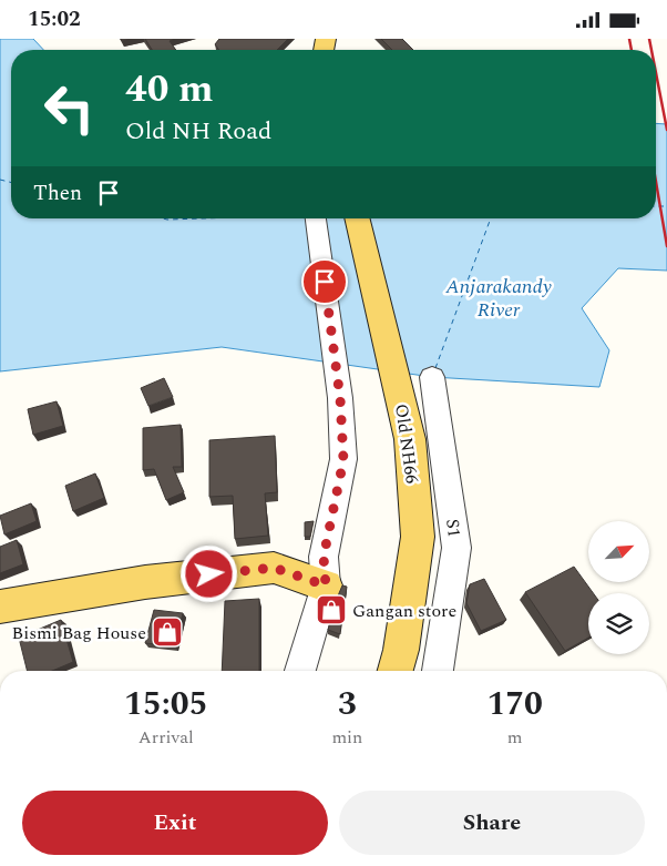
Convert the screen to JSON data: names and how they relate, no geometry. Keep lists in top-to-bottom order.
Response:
{
  "streets": {
    "main road": ["Old NH66"],
    "street": ["S1"]
  },
  "water": ["Anjarakandy River"],
  "places": {
    "shop": ["Gangan store", "Bismi Bag House"]
  },
  "north": "top right",
  "page": {
    "status": "15:02",
    "turn": ["40 m", "Old NH Road"],
    "then": "Then",
    "eta": [
      "15:05",
      "Arrival",
      "3",
      "min",
      "170",
      "m"
    ],
    "buttons": ["Exit", "Share"]
  }
}
